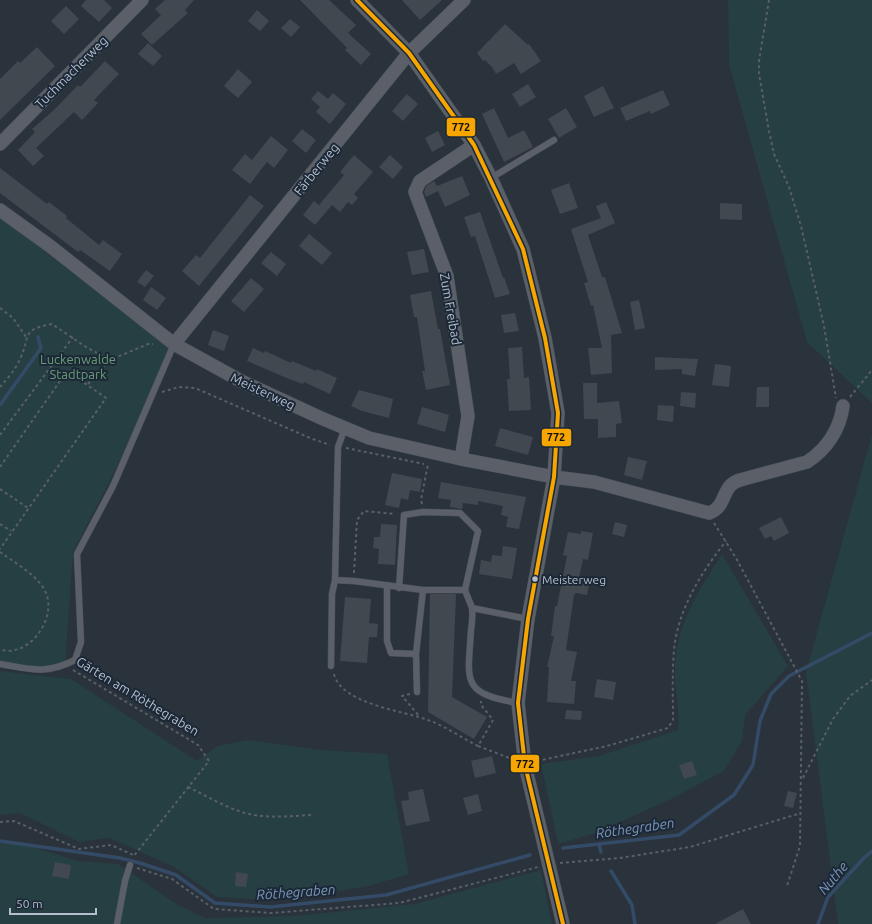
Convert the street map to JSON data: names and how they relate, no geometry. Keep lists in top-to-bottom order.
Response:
{
  "streets": {
    "street": [
      "Tuchmacherweg",
      "Färberweg",
      "Zum Freibad",
      "Meisterweg"
    ],
    "lane": ["Gärten am Röthegraben"]
  },
  "crossings": [
    ["Färberweg", "Meisterweg"],
    ["Zum Freibad", "Meisterweg"]
  ],
  "water": ["Röthegraben", "Nuthe"],
  "parks": ["Luckenwalde Stadtpark"],
  "places": ["Meisterweg"],
  "lines": ["transit line 772"],
  "scale_bar": "50 m"
}
